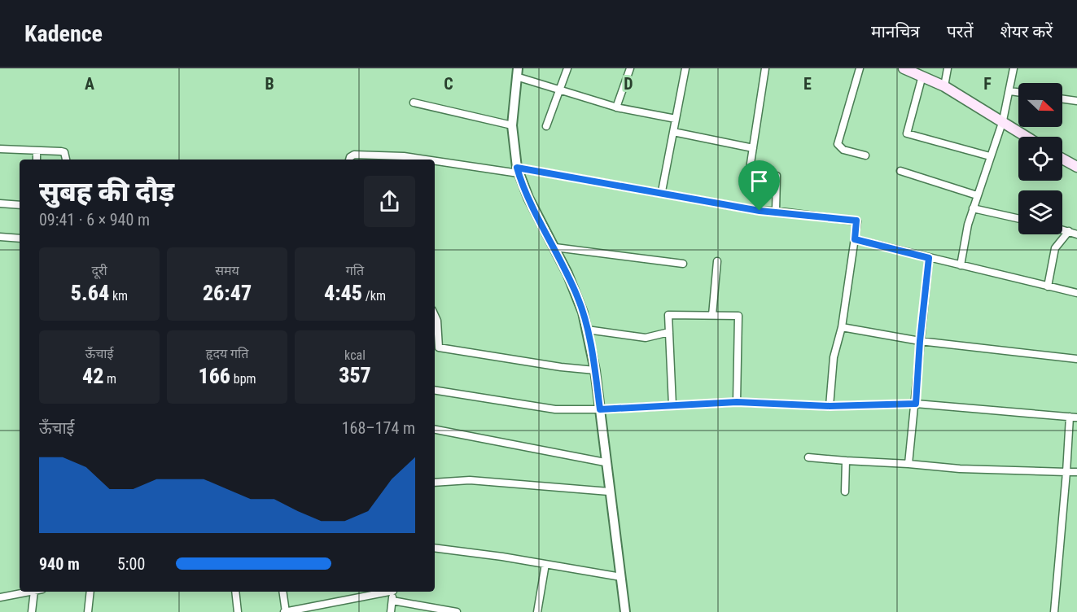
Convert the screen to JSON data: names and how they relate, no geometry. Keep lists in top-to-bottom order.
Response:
{
  "north": "right",
  "page": {
    "header": "Kadence",
    "nav": ["मानचित्र", "परतें", "शेयर करें"],
    "heading": ["सुबह की दौड़", "09:41 · 6 × 940 m"],
    "stats": [
      ["दूरी", "5.64 km"],
      ["समय", "26:47"],
      ["गति", "4:45 /km"],
      ["ऊँचाई", "42 m"],
      ["हृदय गति", "166 bpm"],
      ["kcal", "357"]
    ],
    "chart": ["ऊँचाई", "168–174 m"],
    "list": [
      {
        "name": "940 m",
        "note": "5:00"
      }
    ]
  },
  "grid": {
    "columns": [
      "A",
      "B",
      "C",
      "D",
      "E",
      "F"
    ]
  }
}
